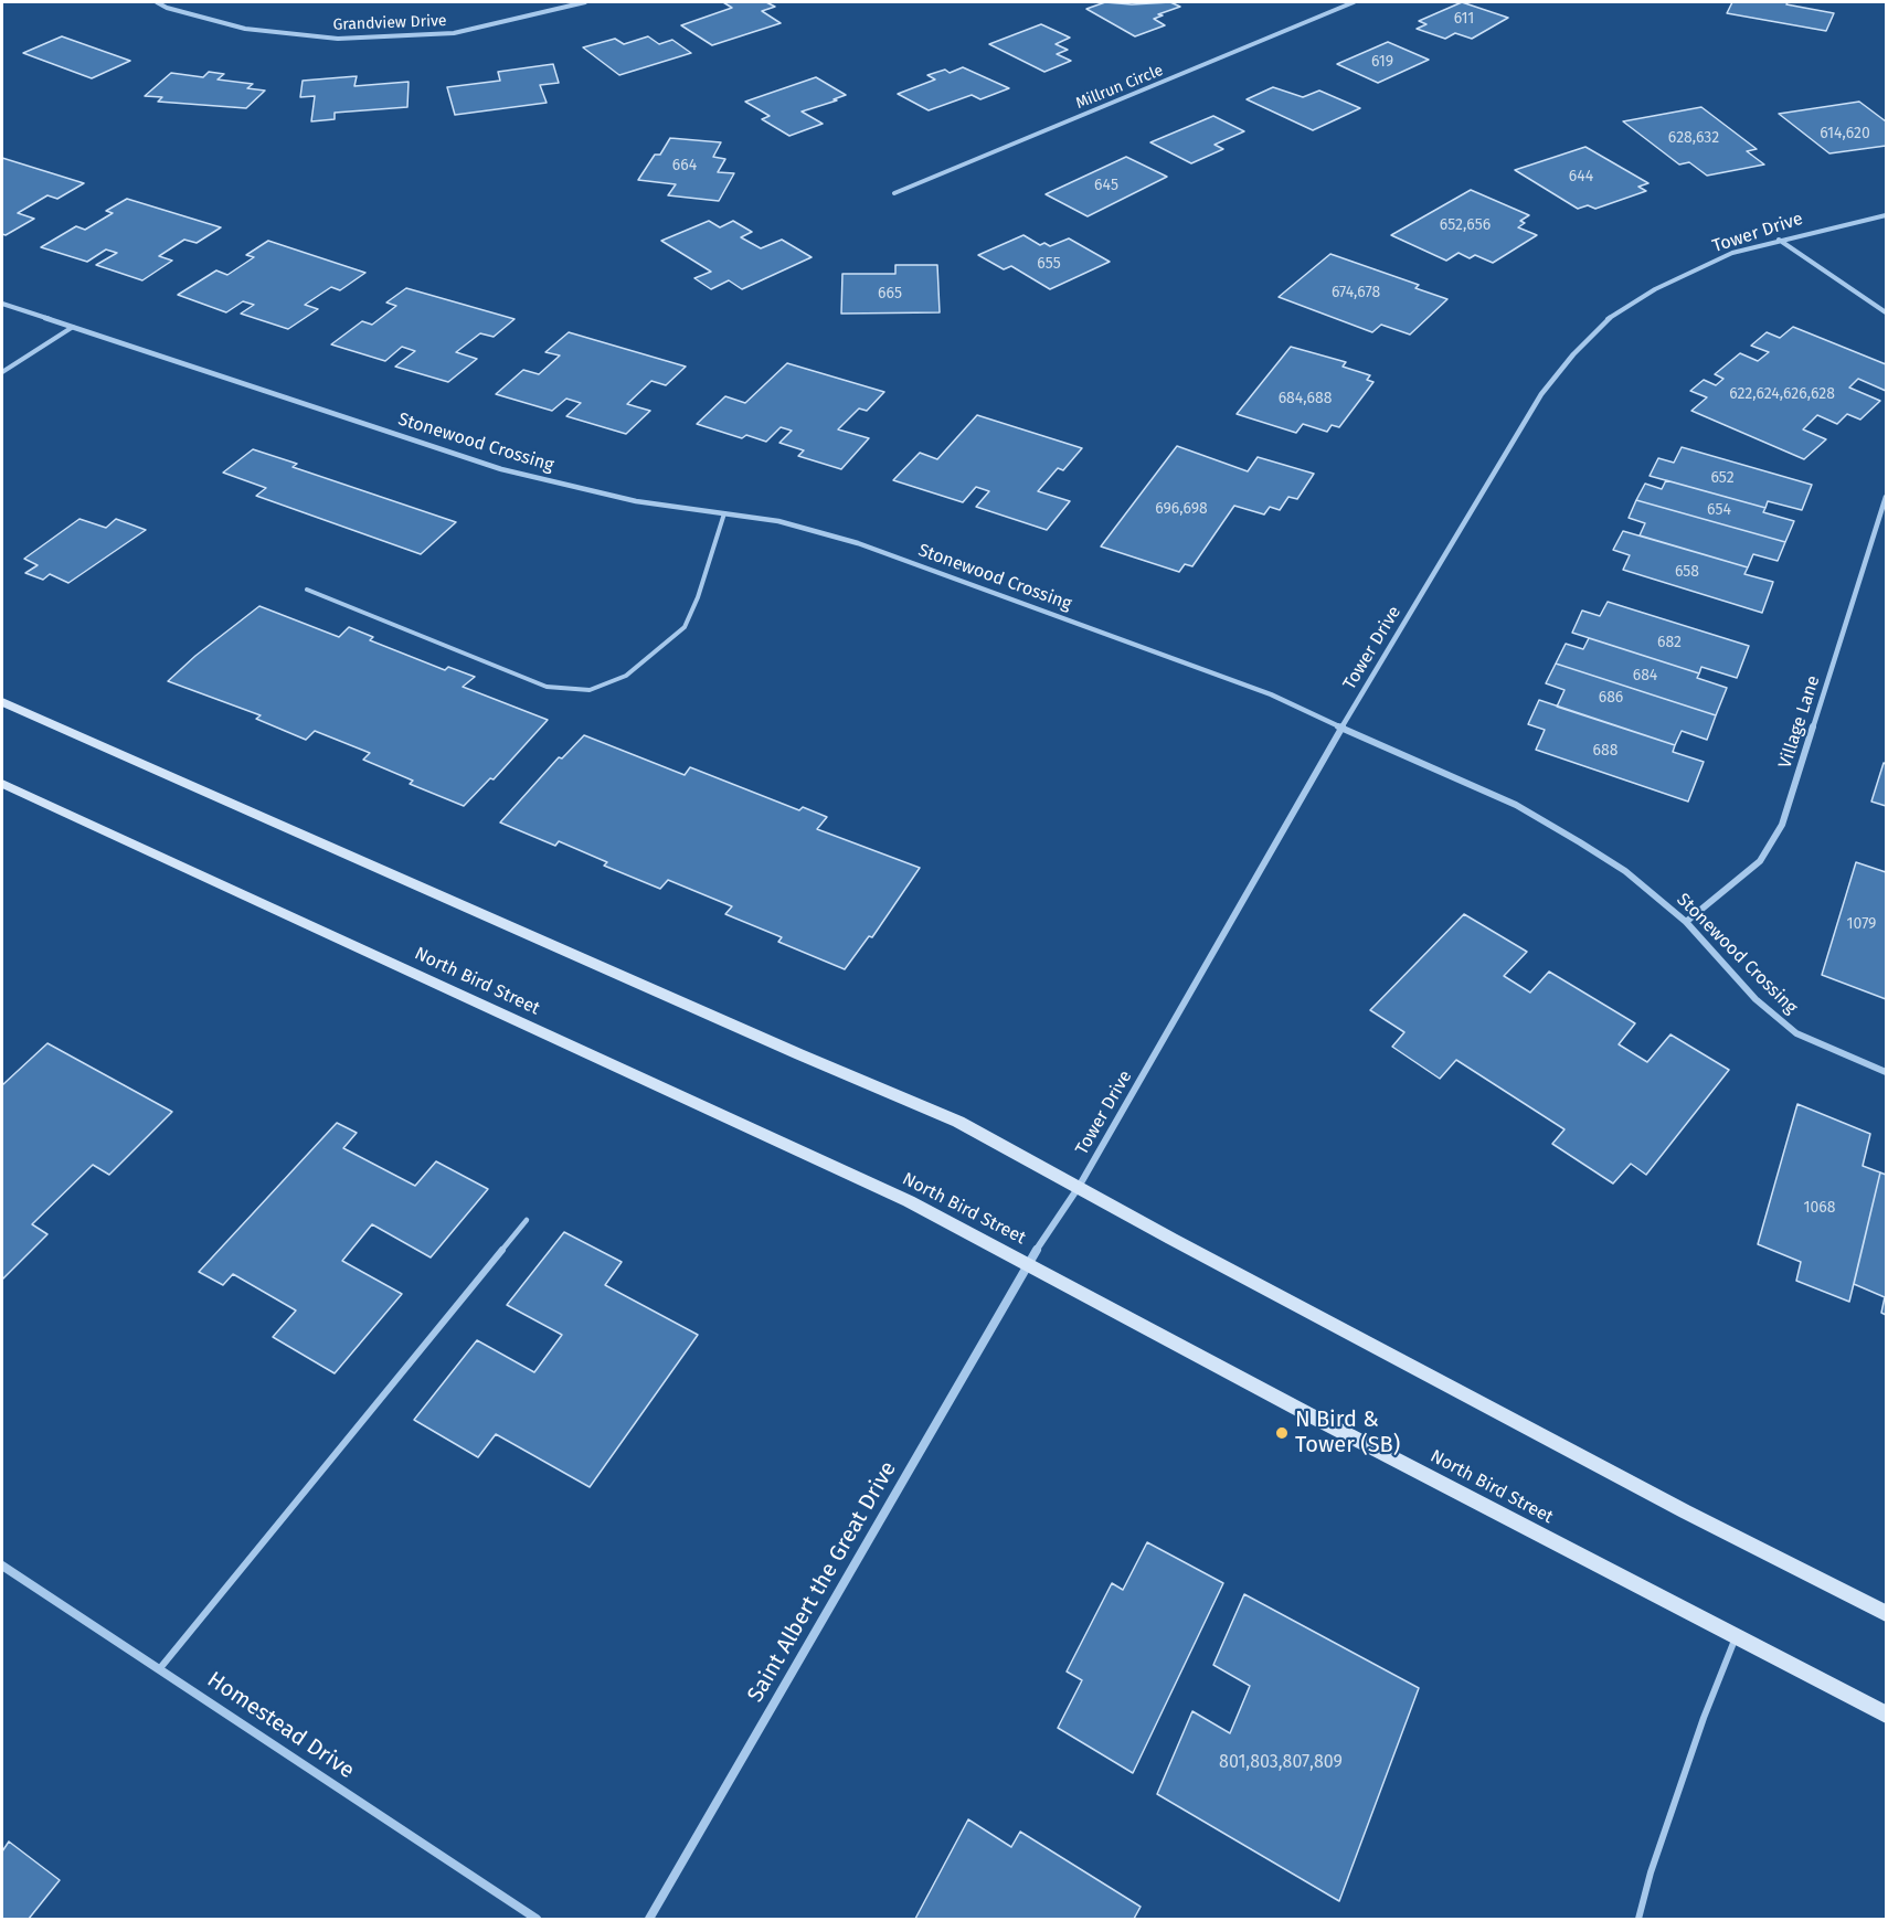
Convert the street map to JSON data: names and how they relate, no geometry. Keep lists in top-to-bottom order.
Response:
{
  "streets": {
    "street": [
      "Grandview Drive",
      "Millrun Circle",
      "Tower Drive",
      "Stonewood Crossing",
      "Village Lane",
      "North Bird Street",
      "Saint Albert the Great Drive",
      "Homestead Drive"
    ]
  },
  "crossings": [
    ["Tower Drive", "Stonewood Crossing"],
    ["Tower Drive", "North Bird Street"],
    ["Tower Drive", "Saint Albert the Great Drive"],
    ["Stonewood Crossing", "Village Lane"],
    ["North Bird Street", "Saint Albert the Great Drive"]
  ],
  "places": ["N Bird & Tower (SB)"],
  "house_numbers": [
    "611",
    "619",
    "614,620",
    "628,632",
    "664",
    "644",
    "645",
    "652,656",
    "655",
    "674,678",
    "665",
    "622,624,626,628",
    "684,688",
    "652",
    "696,698",
    "654",
    "658",
    "682",
    "684",
    "686",
    "688",
    "1079",
    "1068",
    "801,803,807,809"
  ]
}
